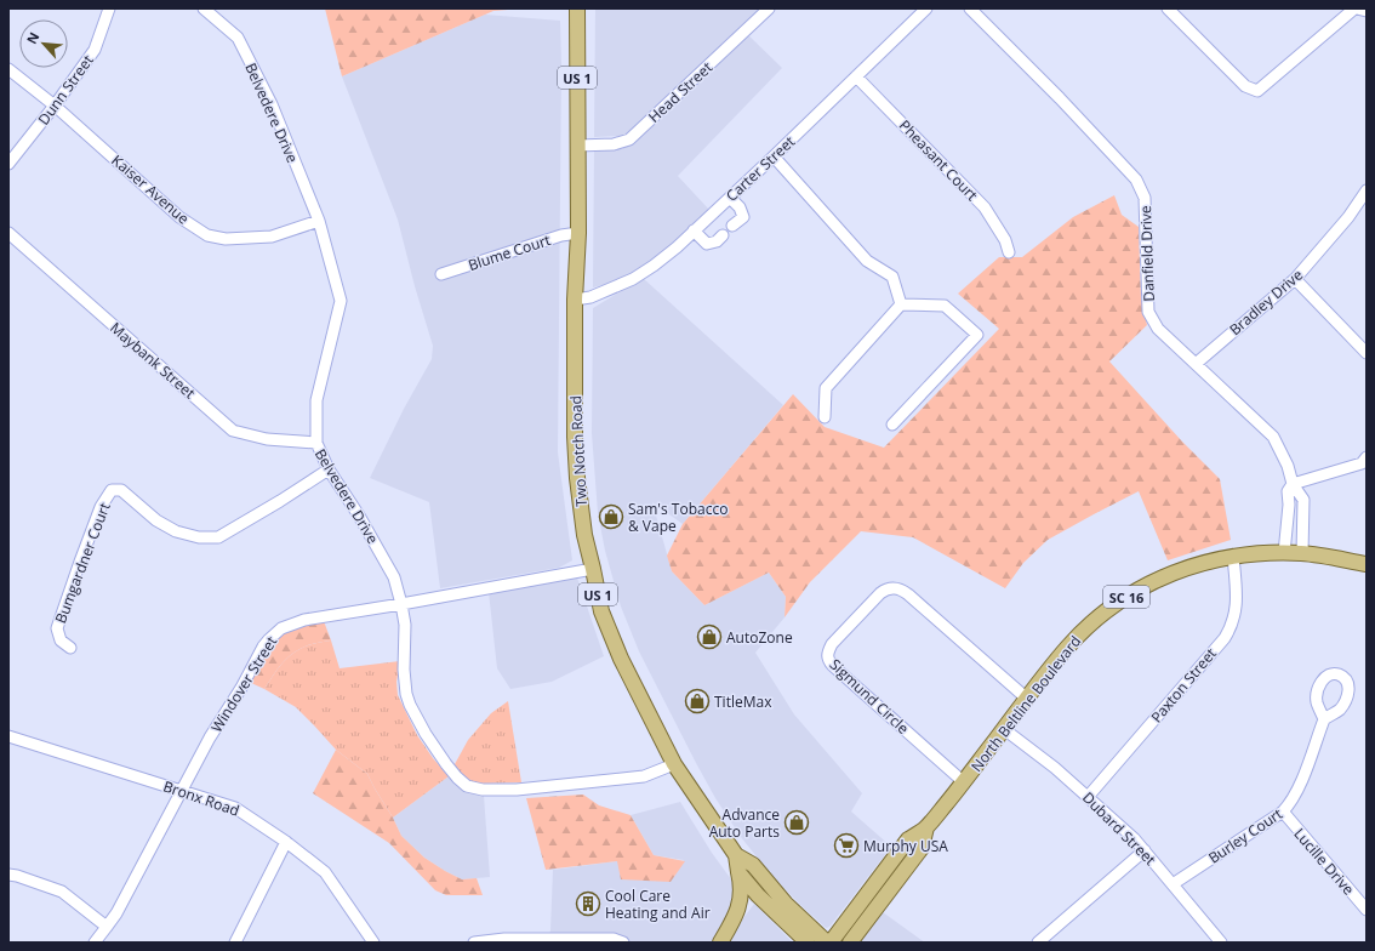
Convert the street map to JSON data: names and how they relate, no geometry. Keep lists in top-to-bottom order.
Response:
{
  "streets": {
    "main road": [
      "US 1",
      "Two Notch Road",
      "SC 16",
      "North Beltline Boulevard"
    ],
    "street": [
      "Dunn Street",
      "Head Street",
      "Belvedere Drive",
      "Pheasant Court",
      "Carter Street",
      "Kaiser Avenue",
      "Blume Court",
      "Danfield Drive",
      "Bradley Drive",
      "Maybank Street",
      "Bumgardner Court",
      "Windover Street",
      "Paxton Street",
      "Sigmund Circle",
      "Bronx Road",
      "Dubard Street",
      "Burley Court",
      "Lucille Drive"
    ]
  },
  "crossings": [
    ["Dunn Street", "Kaiser Avenue"],
    ["Head Street", "Two Notch Road"],
    ["Belvedere Drive", "Kaiser Avenue"],
    ["Belvedere Drive", "Maybank Street"],
    ["Belvedere Drive", "Two Notch Road"],
    ["Belvedere Drive", "Bumgardner Court"],
    ["Belvedere Drive", "Windover Street"],
    ["Pheasant Court", "Carter Street"],
    ["Carter Street", "Two Notch Road"],
    ["Blume Court", "Two Notch Road"],
    ["Danfield Drive", "Bradley Drive"],
    ["Danfield Drive", "North Beltline Boulevard"],
    ["Two Notch Road", "Windover Street"],
    ["Two Notch Road", "North Beltline Boulevard"],
    ["Windover Street", "Bronx Road"],
    ["Paxton Street", "North Beltline Boulevard"],
    ["Paxton Street", "Dubard Street"],
    ["Sigmund Circle", "North Beltline Boulevard"],
    ["North Beltline Boulevard", "Dubard Street"],
    ["Dubard Street", "Burley Court"],
    ["Burley Court", "Lucille Drive"]
  ],
  "places": {
    "shop": [
      "Sam's Tobacco & Vape",
      "AutoZone",
      "TitleMax",
      "Advance Auto Parts"
    ],
    "supermarket": ["Murphy USA"],
    "building": ["Cool Care Heating and Air"]
  },
  "north": "top left"
}
